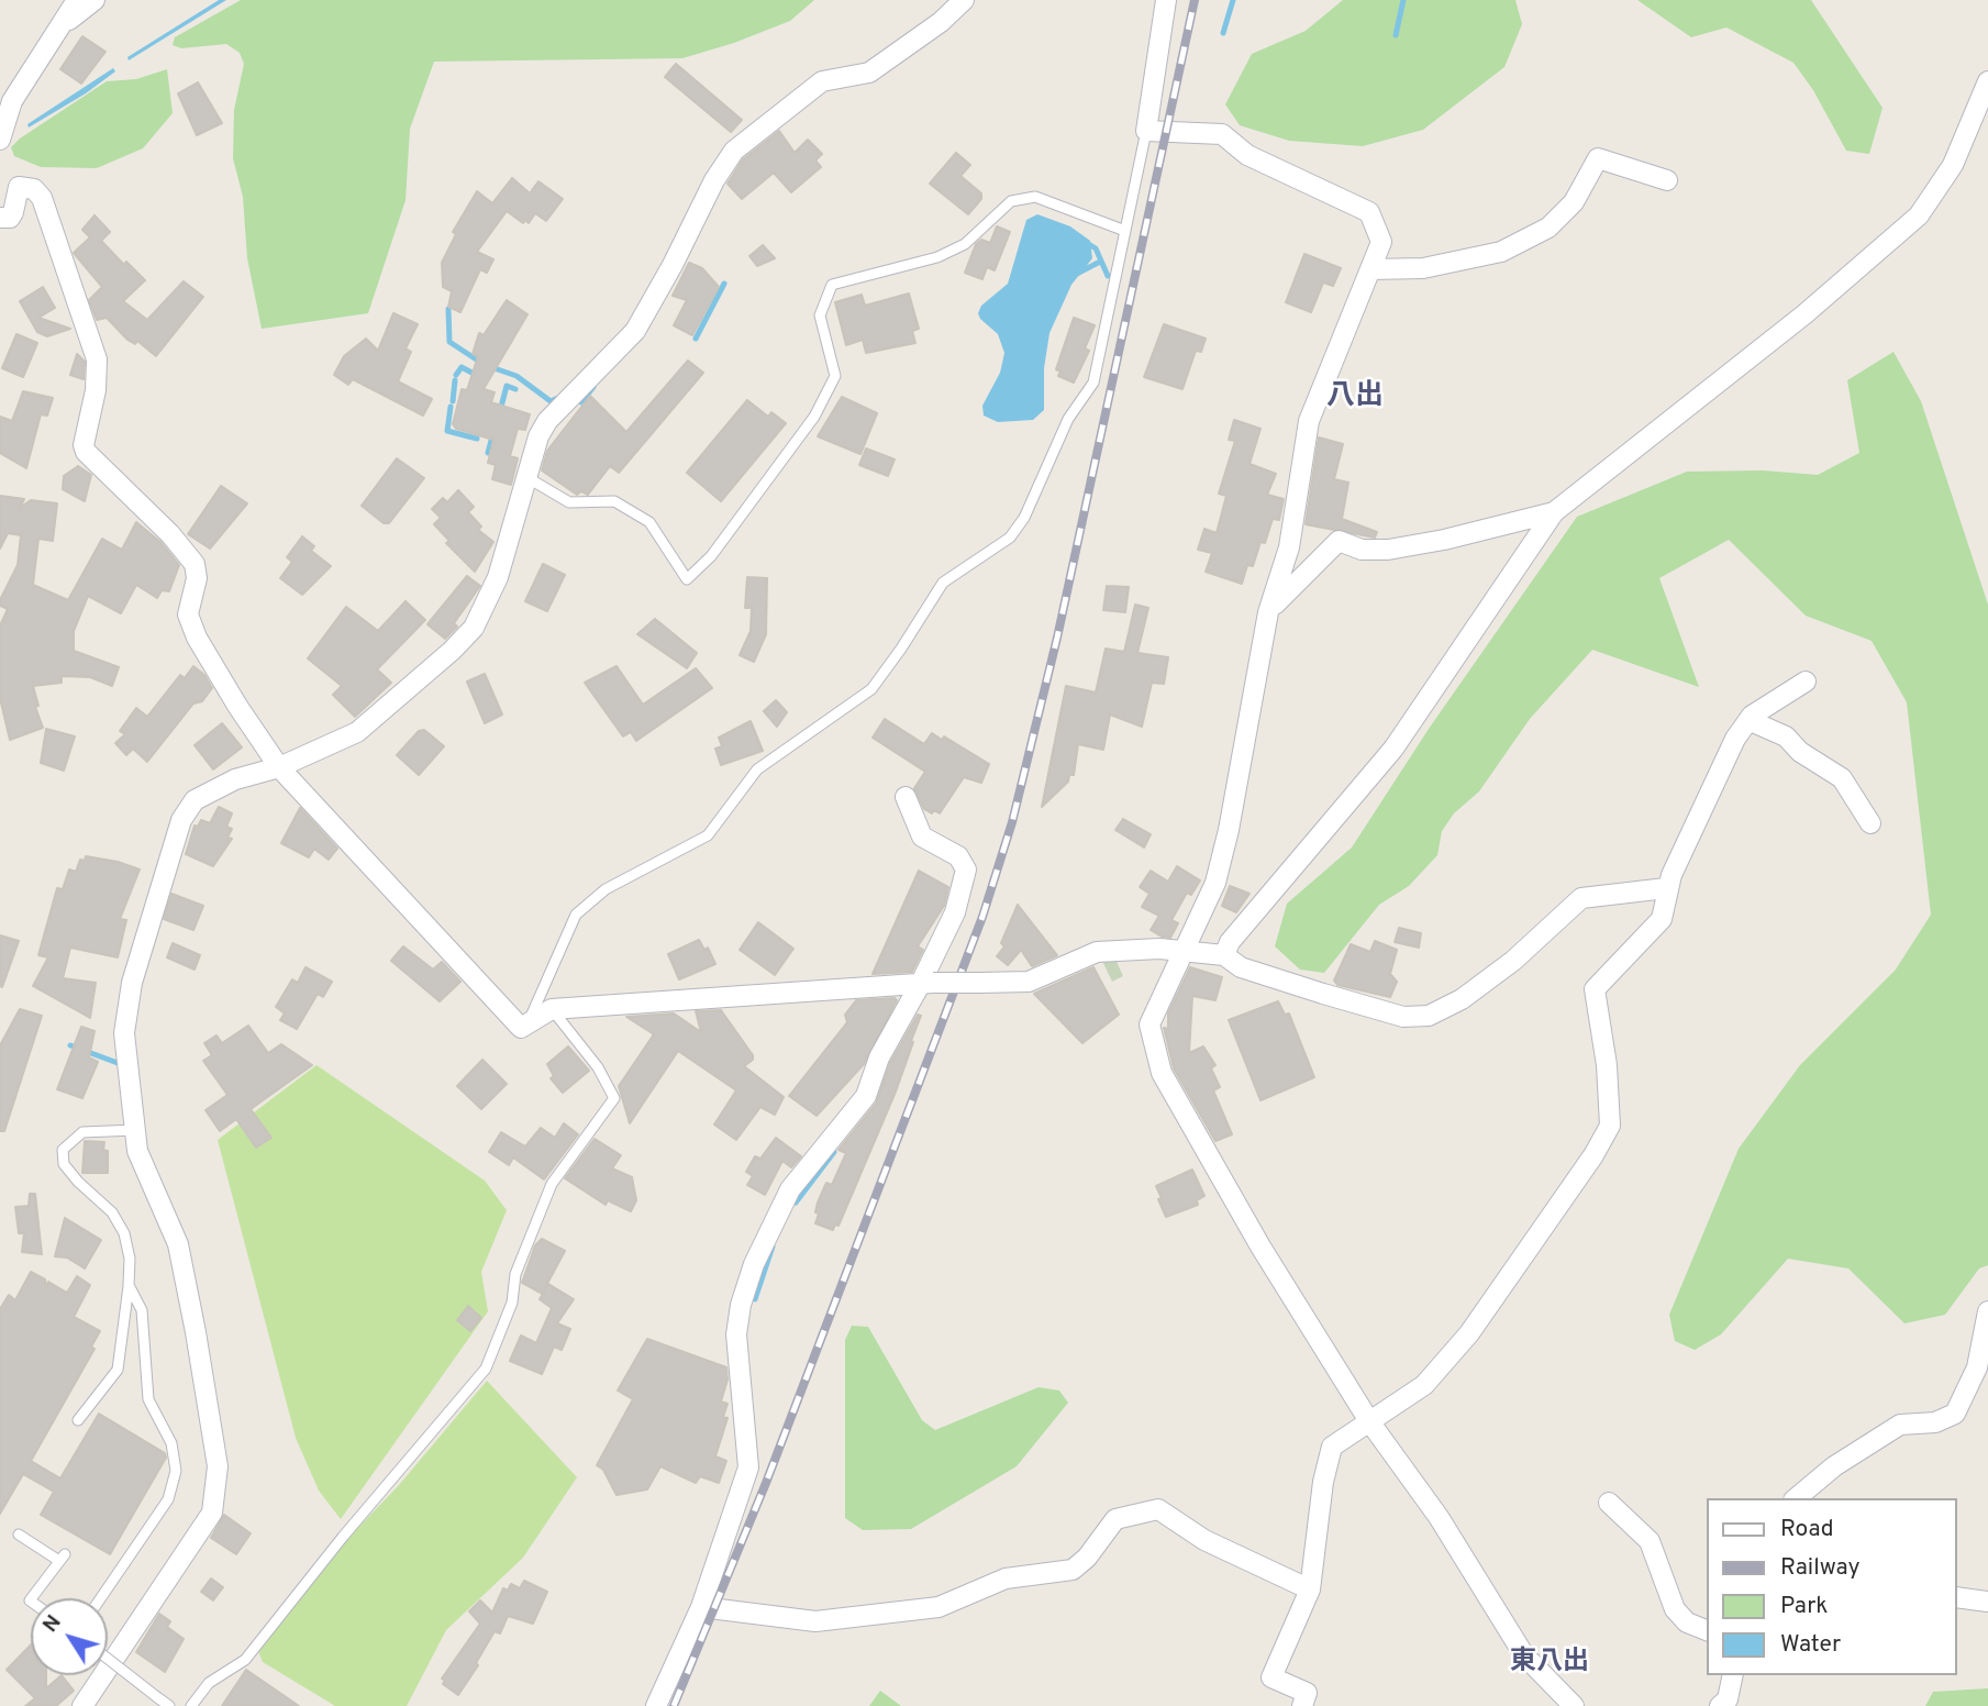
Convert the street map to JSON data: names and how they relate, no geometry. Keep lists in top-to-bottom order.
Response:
{
  "districts": ["八出", "東八出"],
  "legend": [
    "Road",
    "Railway",
    "Park",
    "Water"
  ],
  "north": "top left"
}
